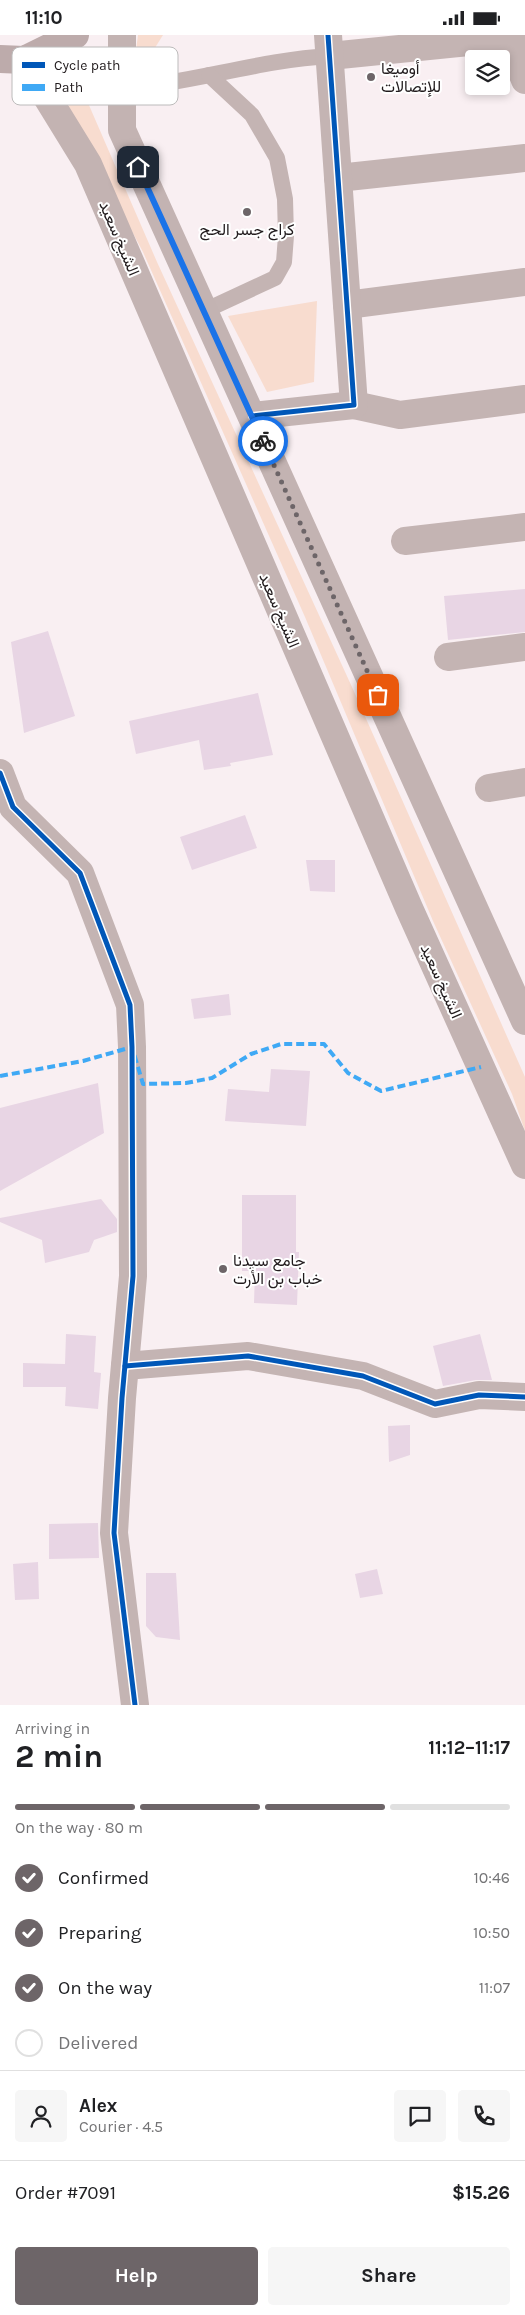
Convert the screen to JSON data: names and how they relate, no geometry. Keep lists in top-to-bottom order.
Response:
{
  "streets": {
    "main road": ["الشيخ سعيد"]
  },
  "places": ["أوميغا للإتصالات", "كراج جسر الحج", "جامع سيدنا خباب بن الأرت"],
  "legend": ["Cycle path", "Path"],
  "page": {
    "status": "11:10",
    "heading": ["2 min", "Arriving in", "11:12–11:17"],
    "panel": [
      "Alex",
      "Courier · 4.5",
      "Order #7091",
      "$15.26"
    ],
    "bar": "On the way · 80 m",
    "list": [
      ["Confirmed", "10:46"],
      ["Preparing", "10:50"],
      ["On the way", "11:07"],
      "Delivered"
    ],
    "buttons": ["Help", "Share"]
  }
}
